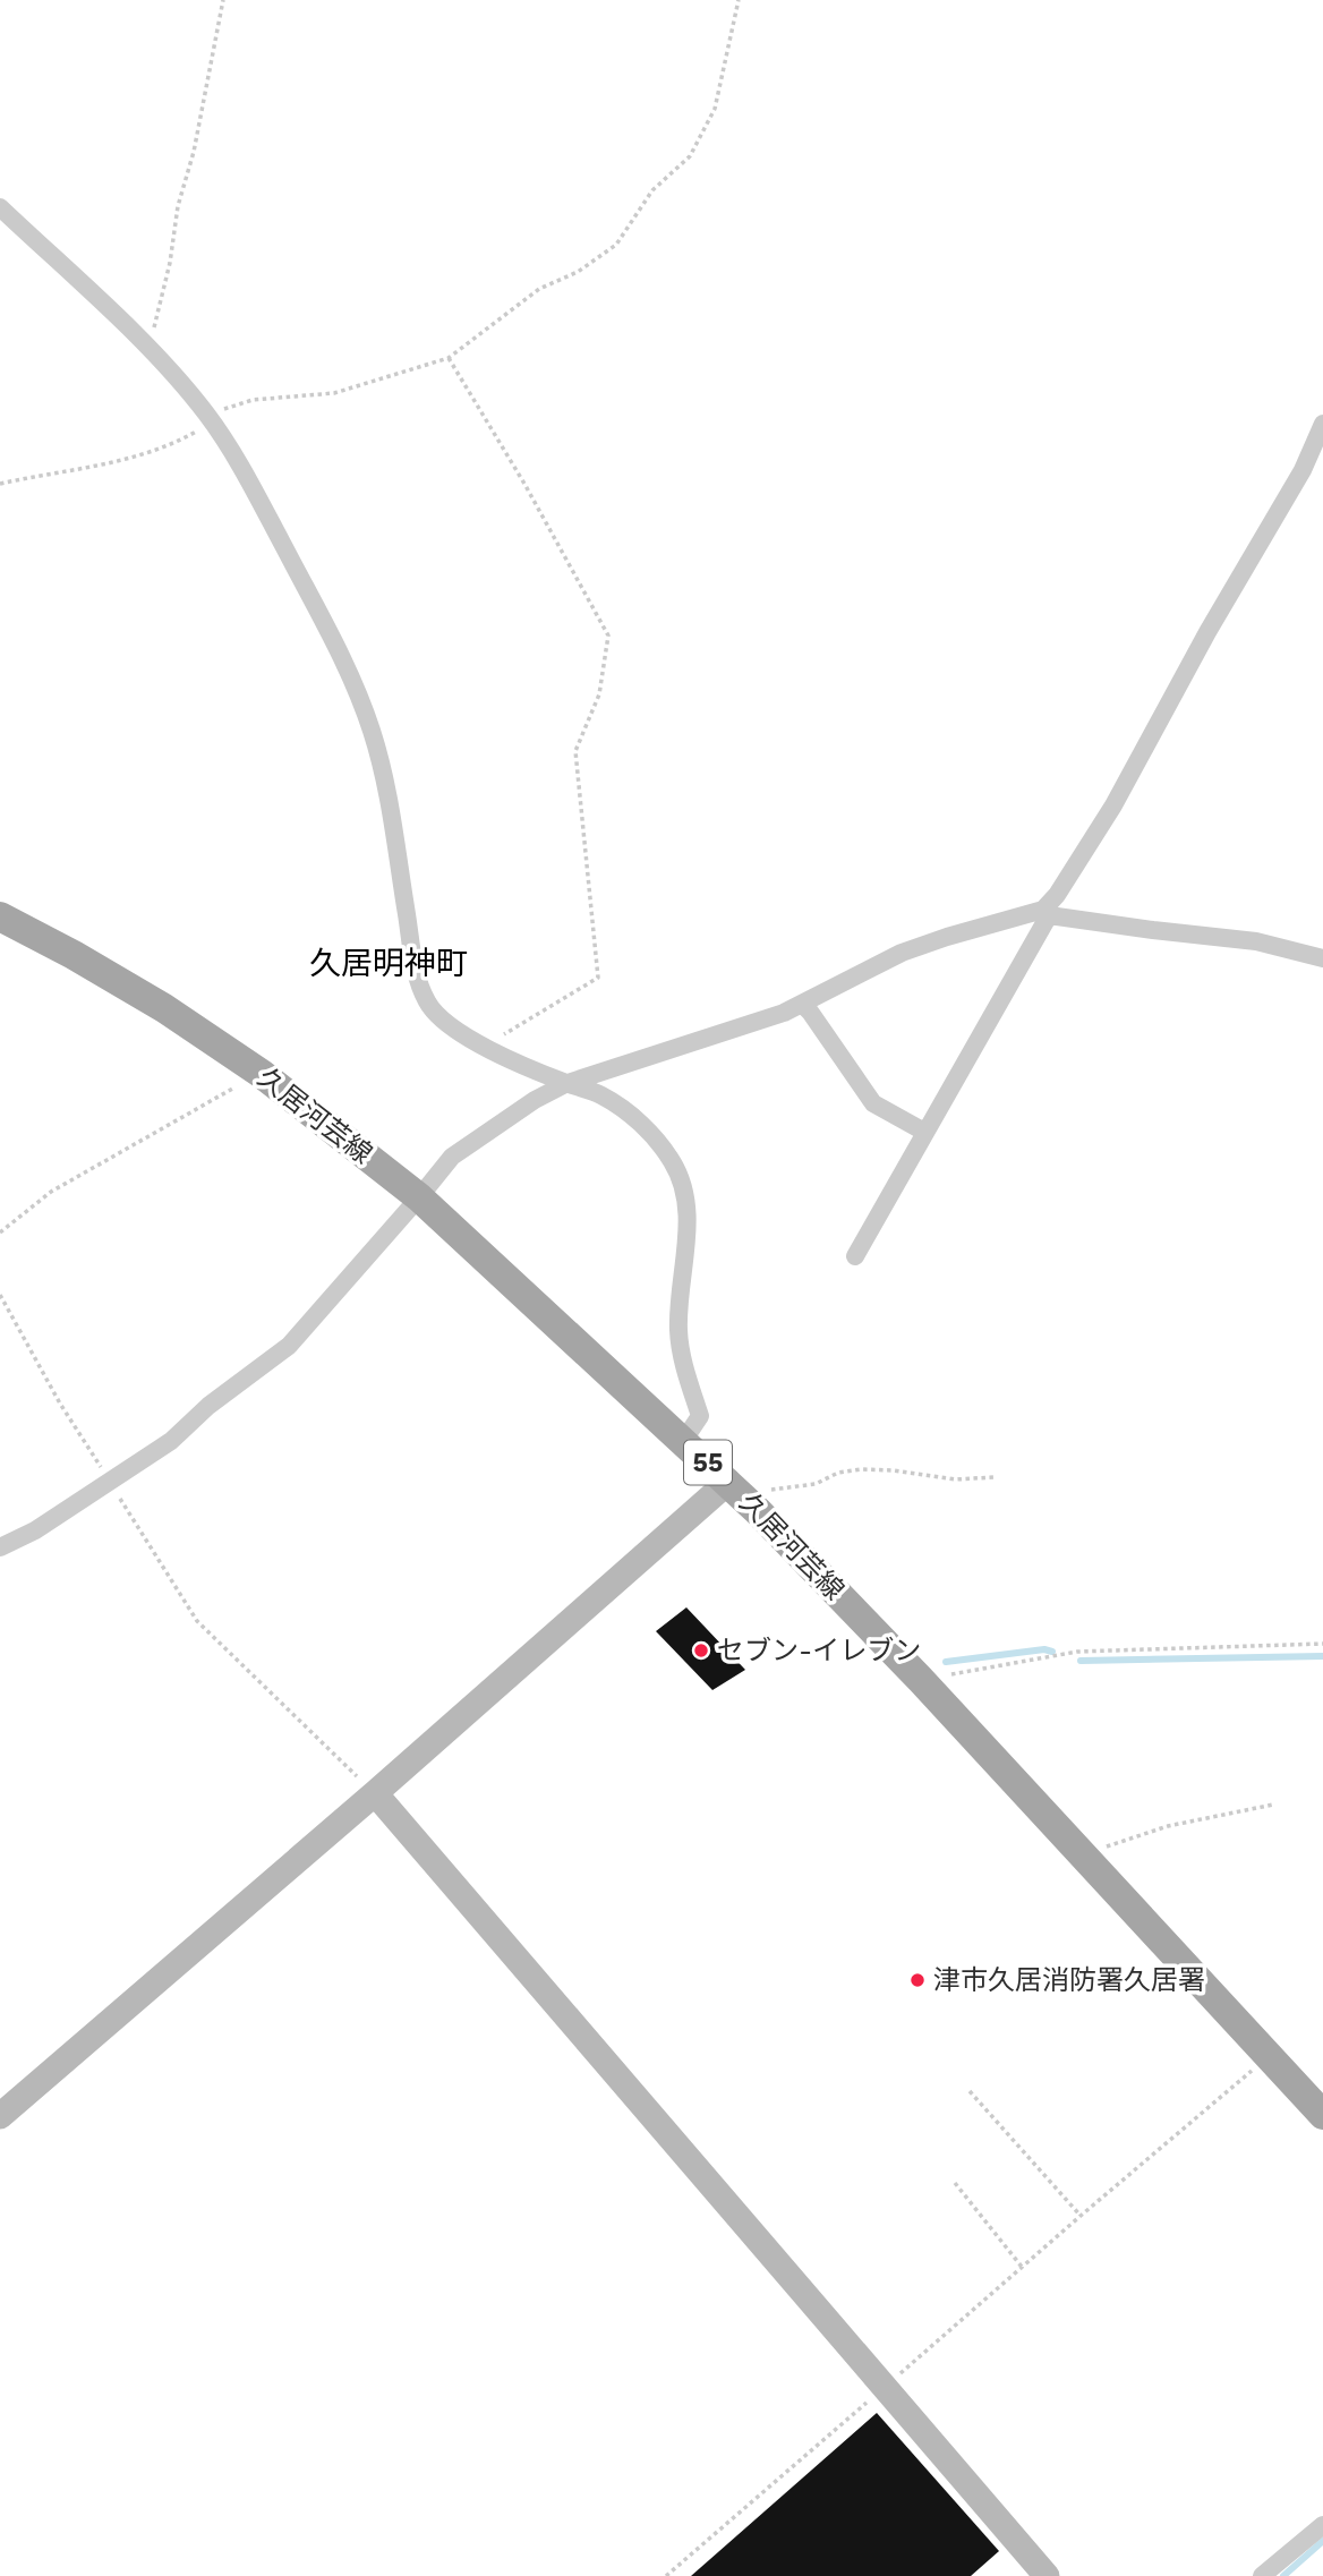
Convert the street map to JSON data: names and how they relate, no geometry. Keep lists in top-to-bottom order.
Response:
{
  "streets": {
    "main road": ["久居河芸線", "55"]
  },
  "districts": ["久居明神町"],
  "places": ["セブン-イレブン", "津市久居消防署久居署"]
}
